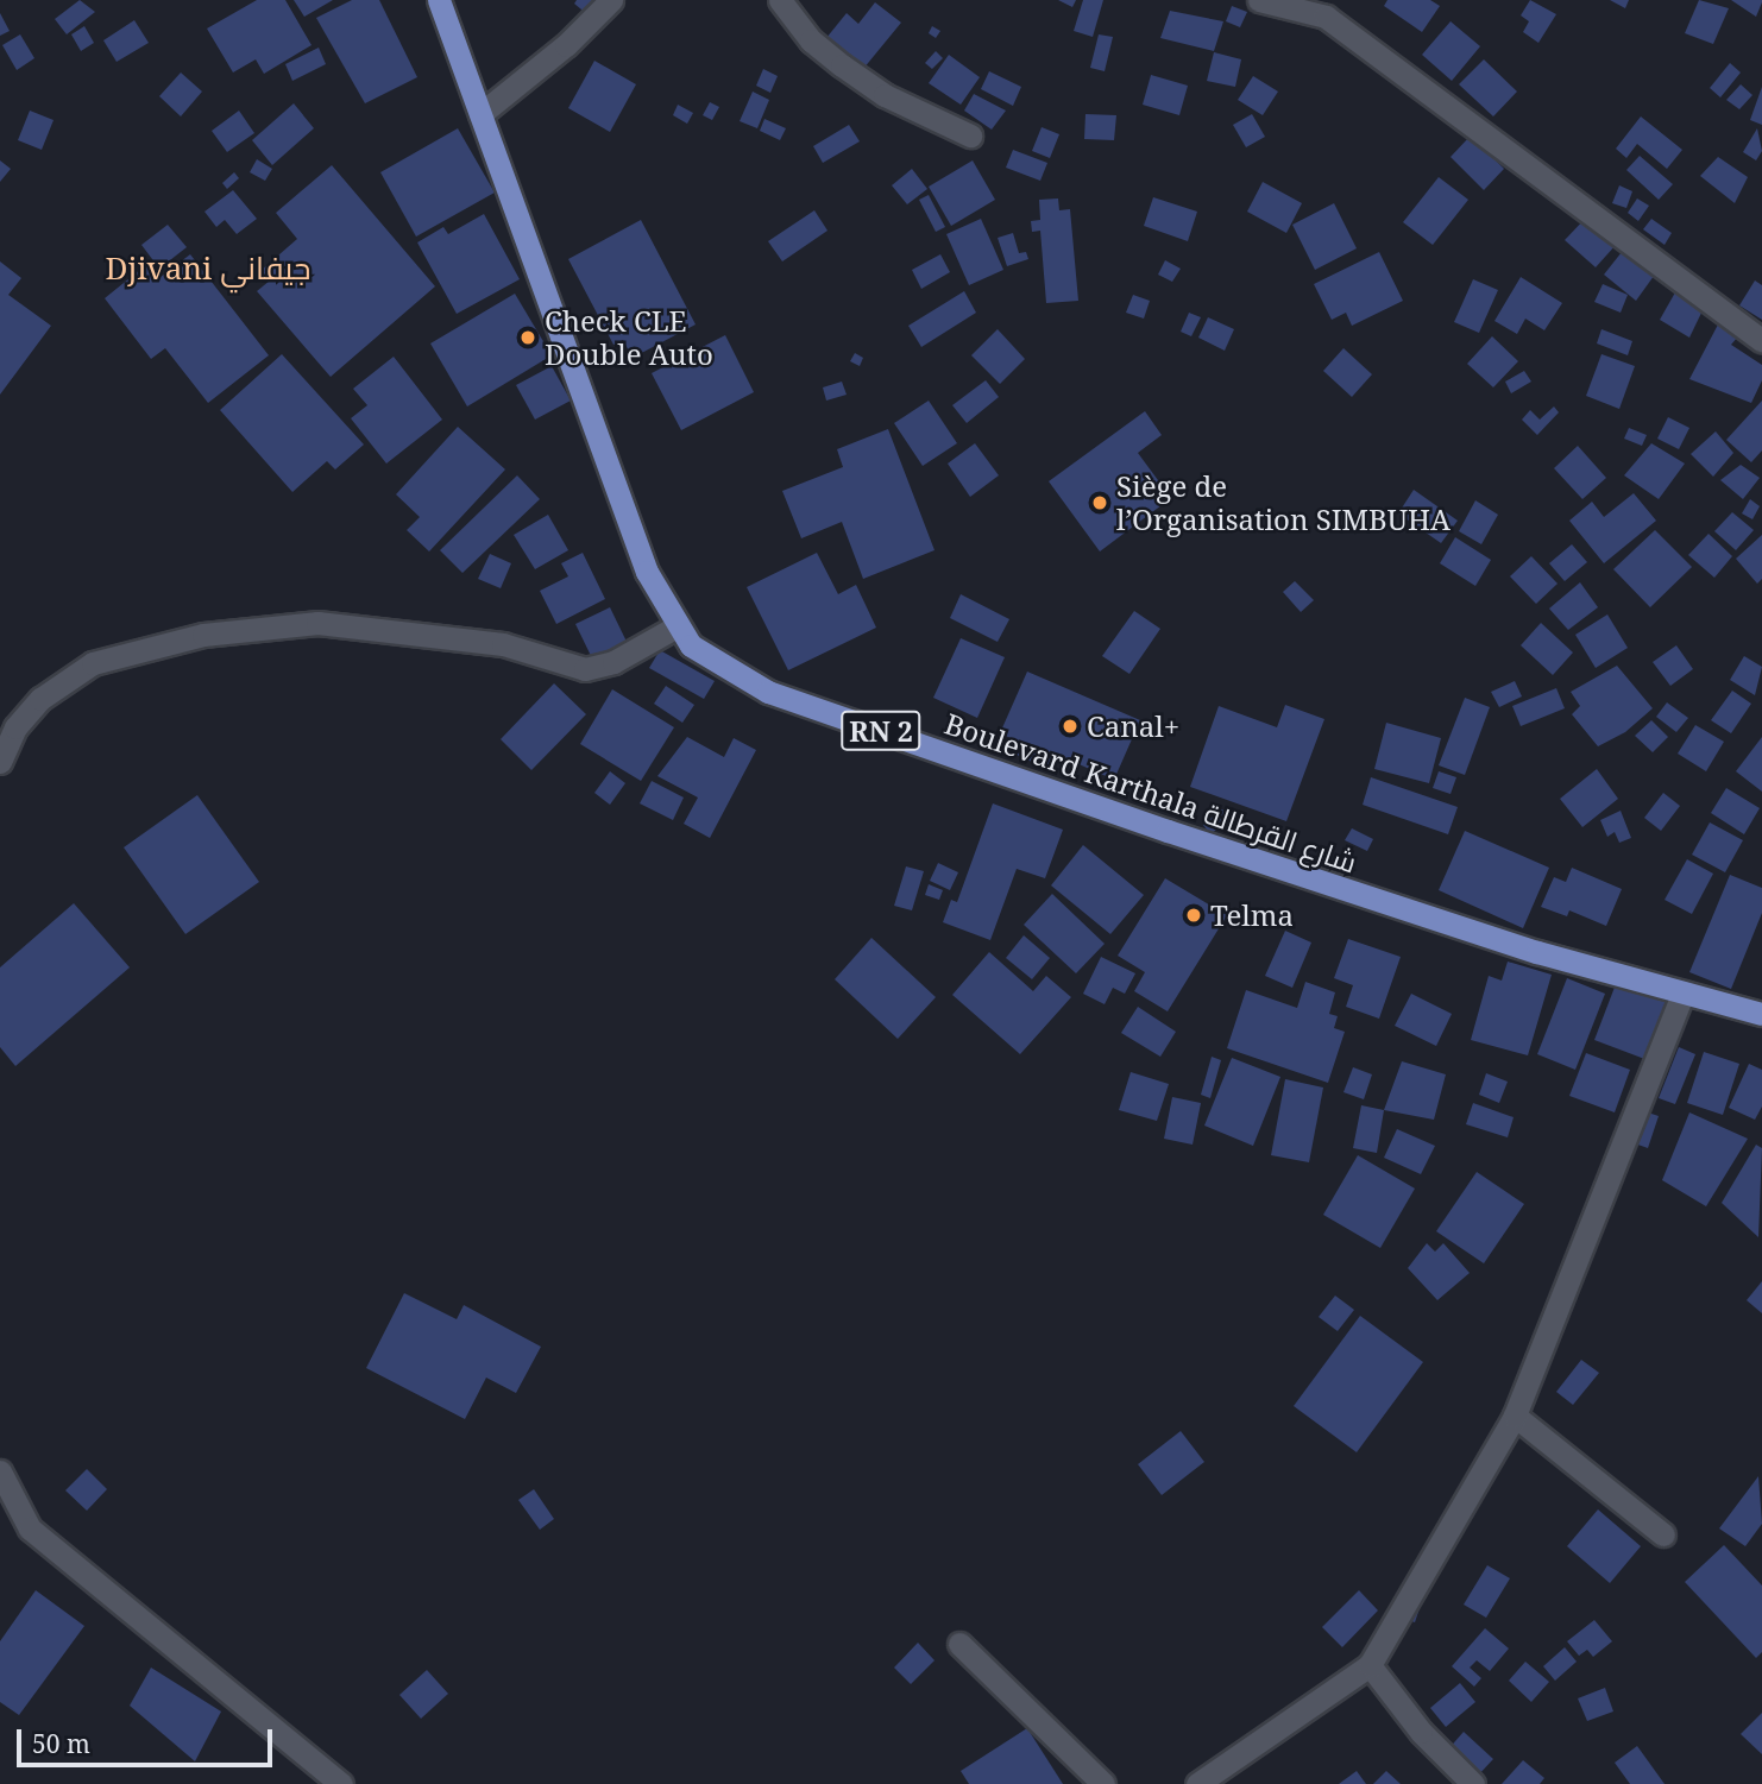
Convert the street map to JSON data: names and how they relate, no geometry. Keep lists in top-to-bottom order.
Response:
{
  "streets": {
    "main road": ["RN 2", "Boulevard Karthala شارع القرطالة"]
  },
  "districts": ["Djivani جيفاني"],
  "places": [
    "Check CLE Double Auto",
    "Siège de l’Organisation SIMBUHA",
    "Canal+",
    "Telma"
  ],
  "scale_bar": "50 m"
}
